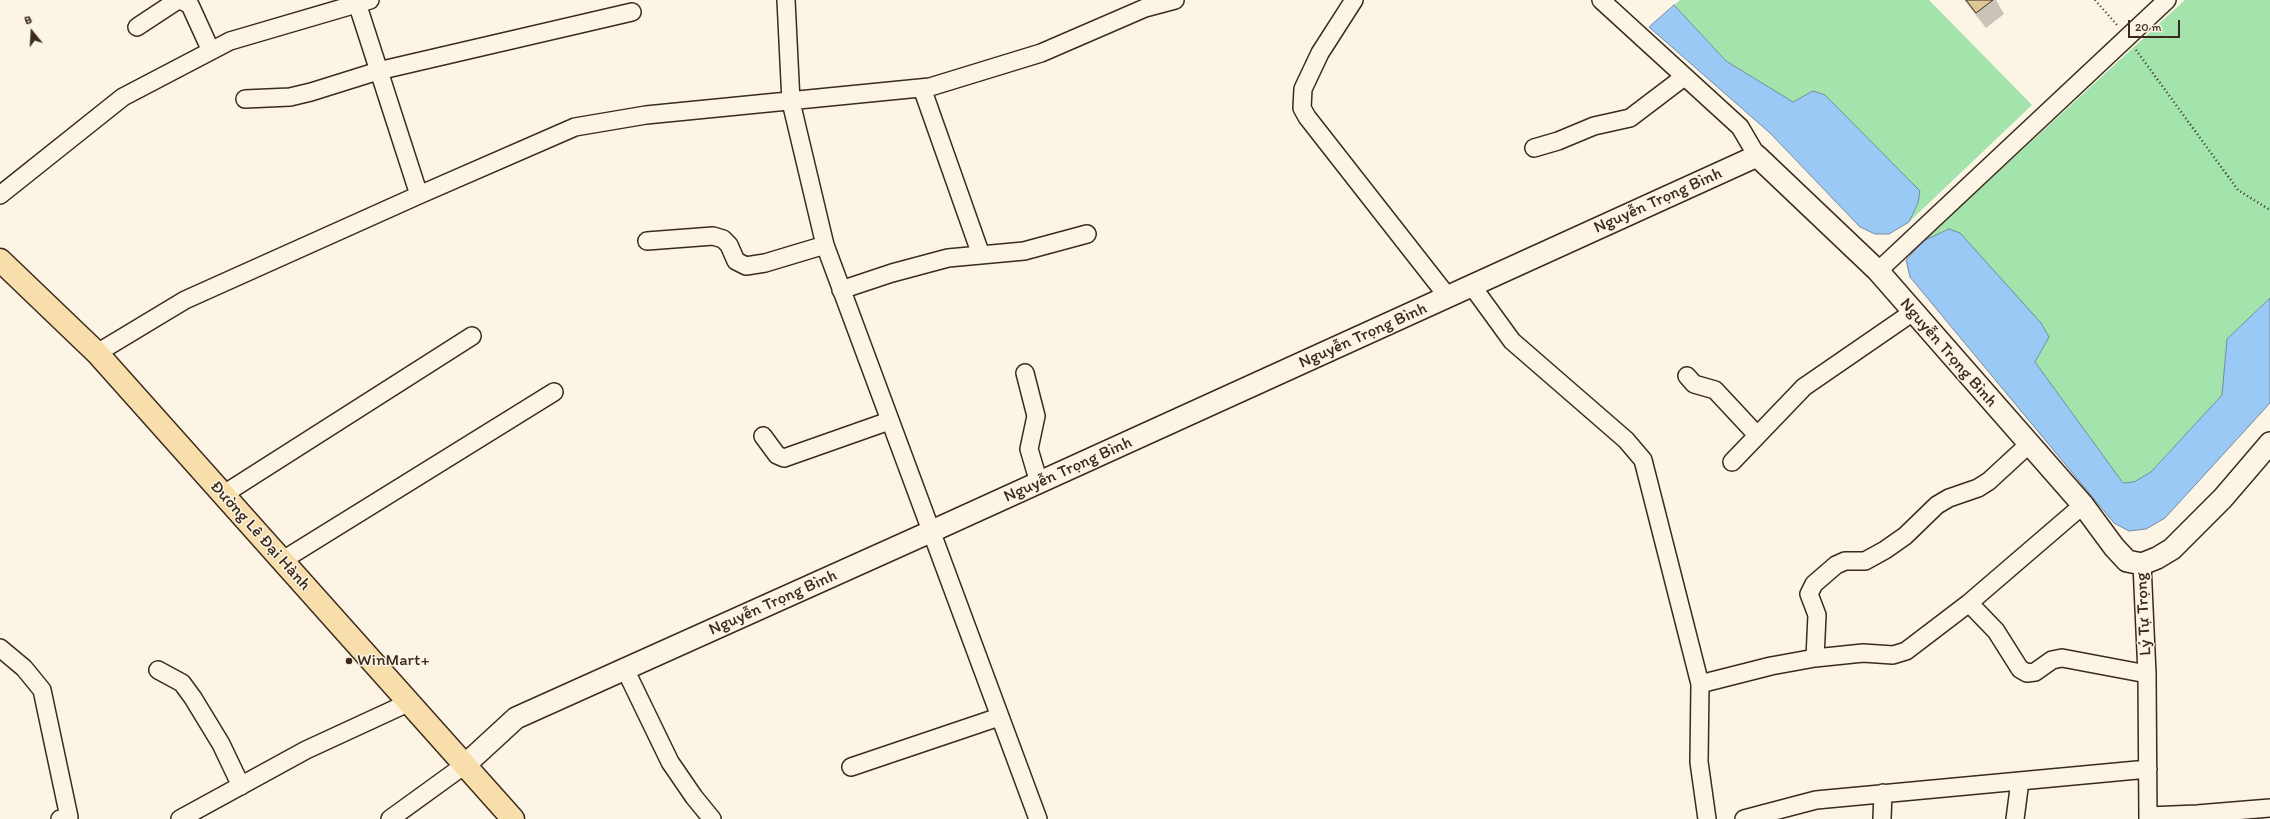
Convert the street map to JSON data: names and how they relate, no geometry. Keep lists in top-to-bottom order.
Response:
{
  "streets": {
    "main road": ["Đường Lê Đại Hành"],
    "street": ["Nguyễn Trọng Bình", "Lý Tự Trọng"]
  },
  "crossings": [
    ["Nguyễn Trọng Bình", "Đường Lê Đại Hành"],
    ["Nguyễn Trọng Bình", "Lý Tự Trọng"]
  ],
  "places": ["WinMart+"],
  "scale_bar": "20 m",
  "north": "top"
}
